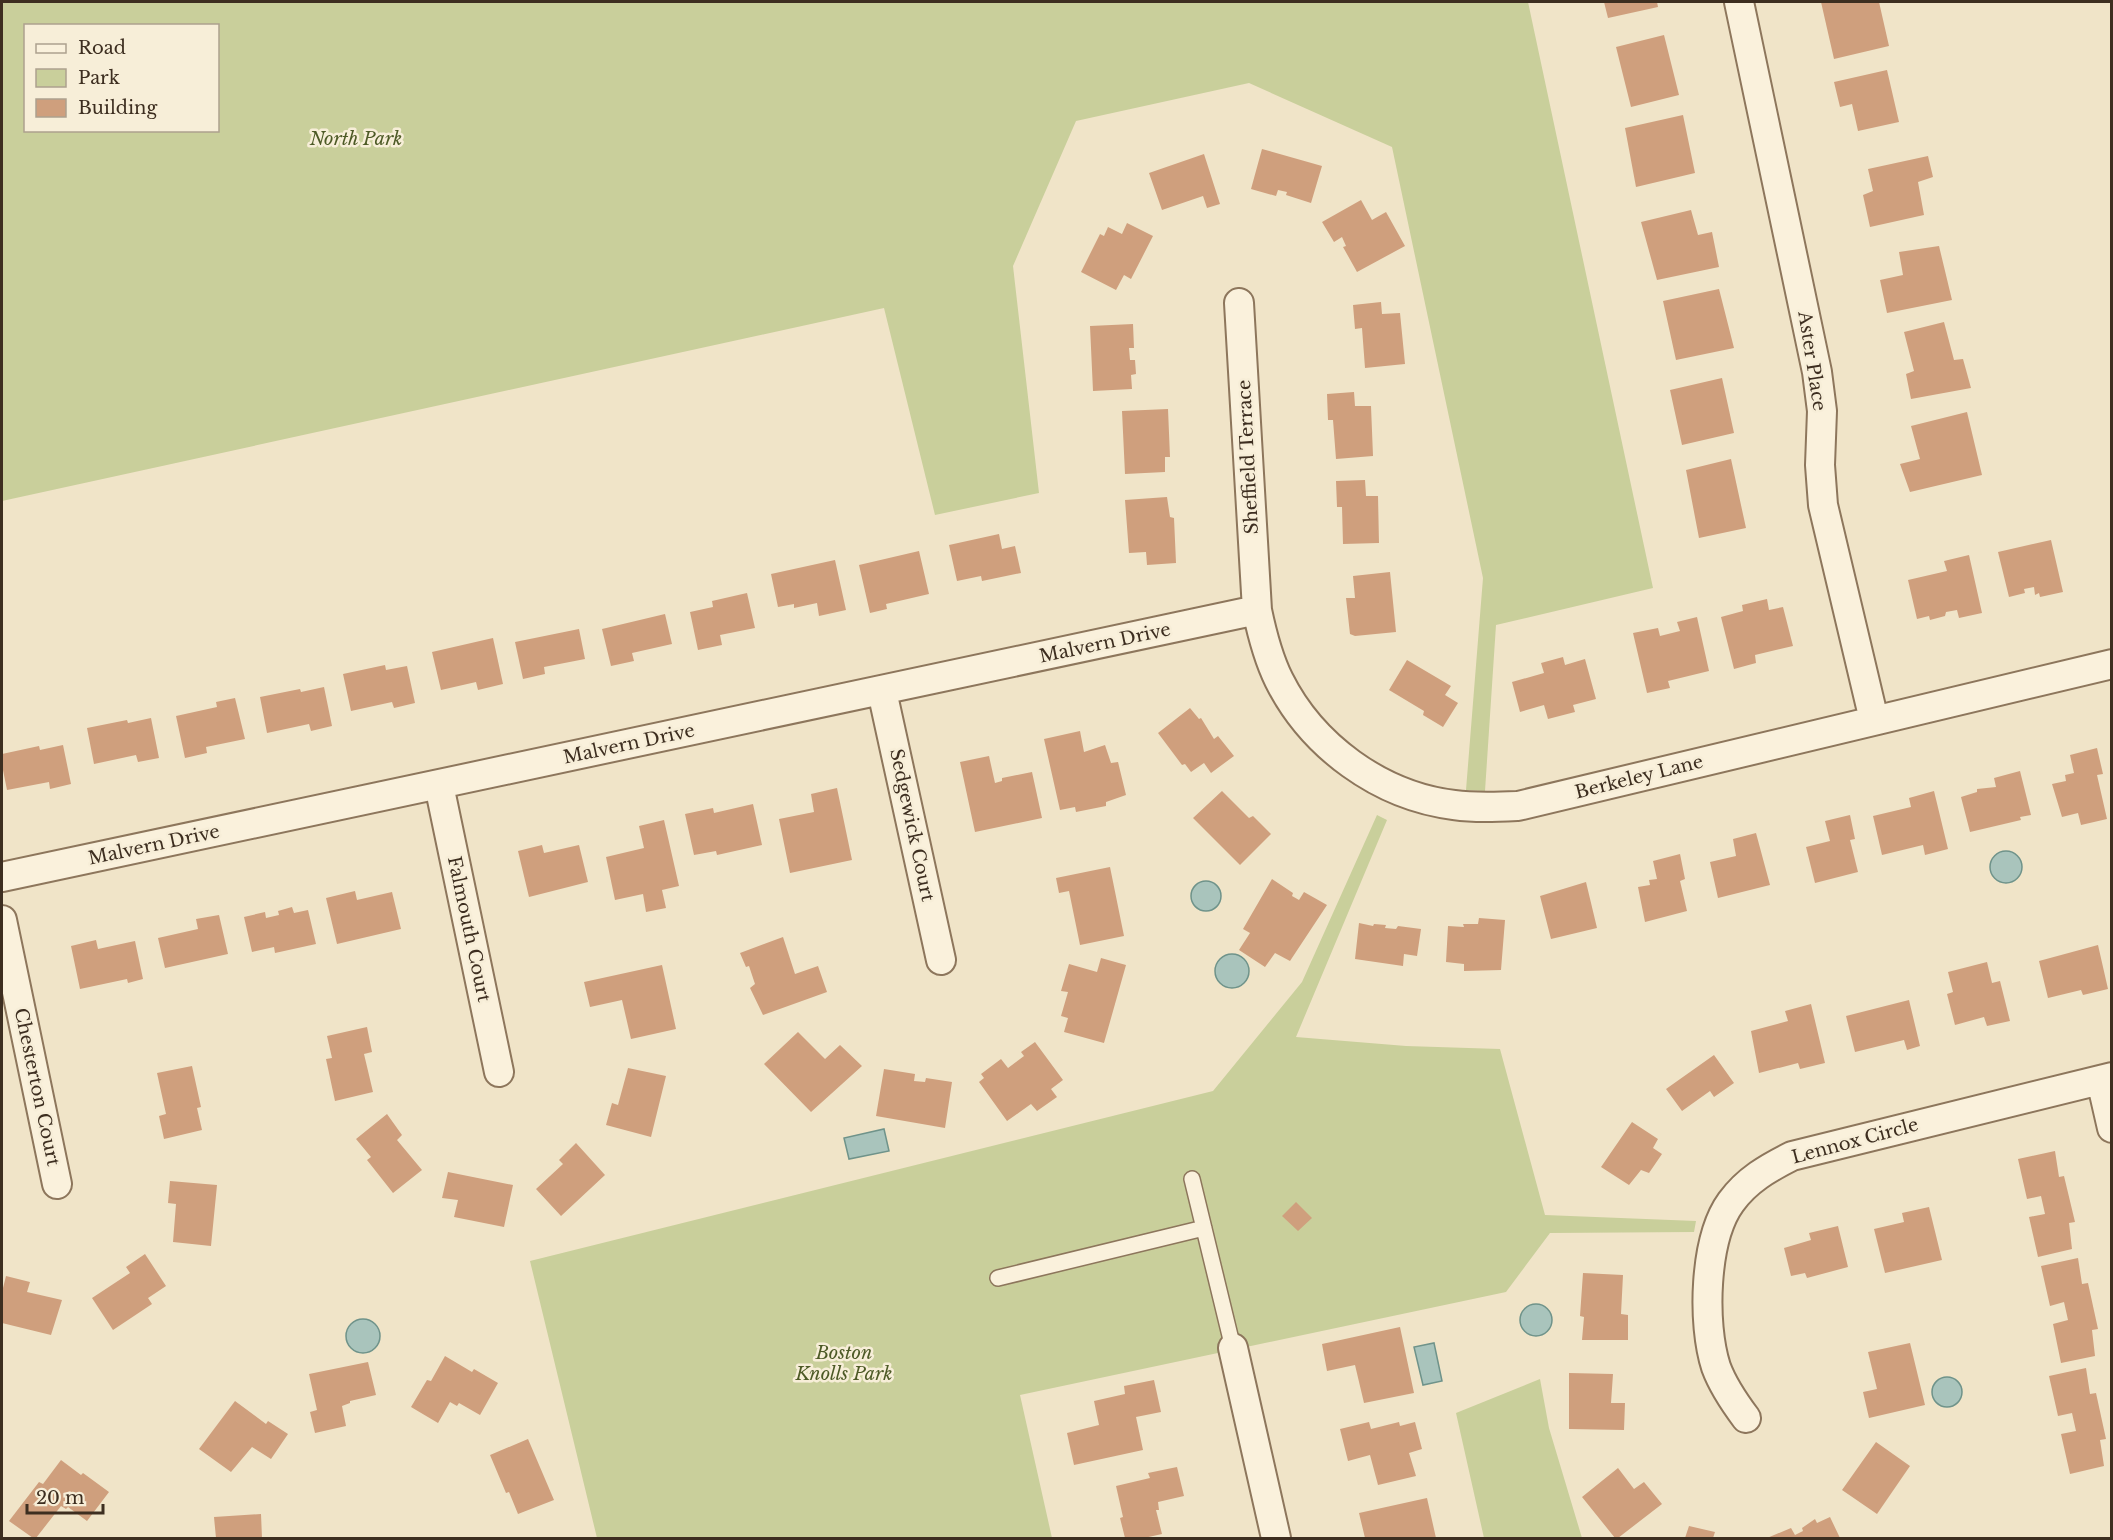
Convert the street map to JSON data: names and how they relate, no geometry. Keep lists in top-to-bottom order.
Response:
{
  "streets": {
    "street": [
      "Aster Place",
      "Sheffield Terrace",
      "Malvern Drive",
      "Berkeley Lane",
      "Sedgewick Court",
      "Falmouth Court",
      "Chesterton Court",
      "Lennox Circle"
    ]
  },
  "crossings": [
    ["Aster Place", "Berkeley Lane"],
    ["Sheffield Terrace", "Malvern Drive"],
    ["Sheffield Terrace", "Berkeley Lane"],
    ["Malvern Drive", "Berkeley Lane"],
    ["Malvern Drive", "Sedgewick Court"],
    ["Malvern Drive", "Falmouth Court"]
  ],
  "parks": ["North Park", "Boston Knolls Park"],
  "legend": ["Road", "Park", "Building"],
  "scale_bar": "20 m"
}
